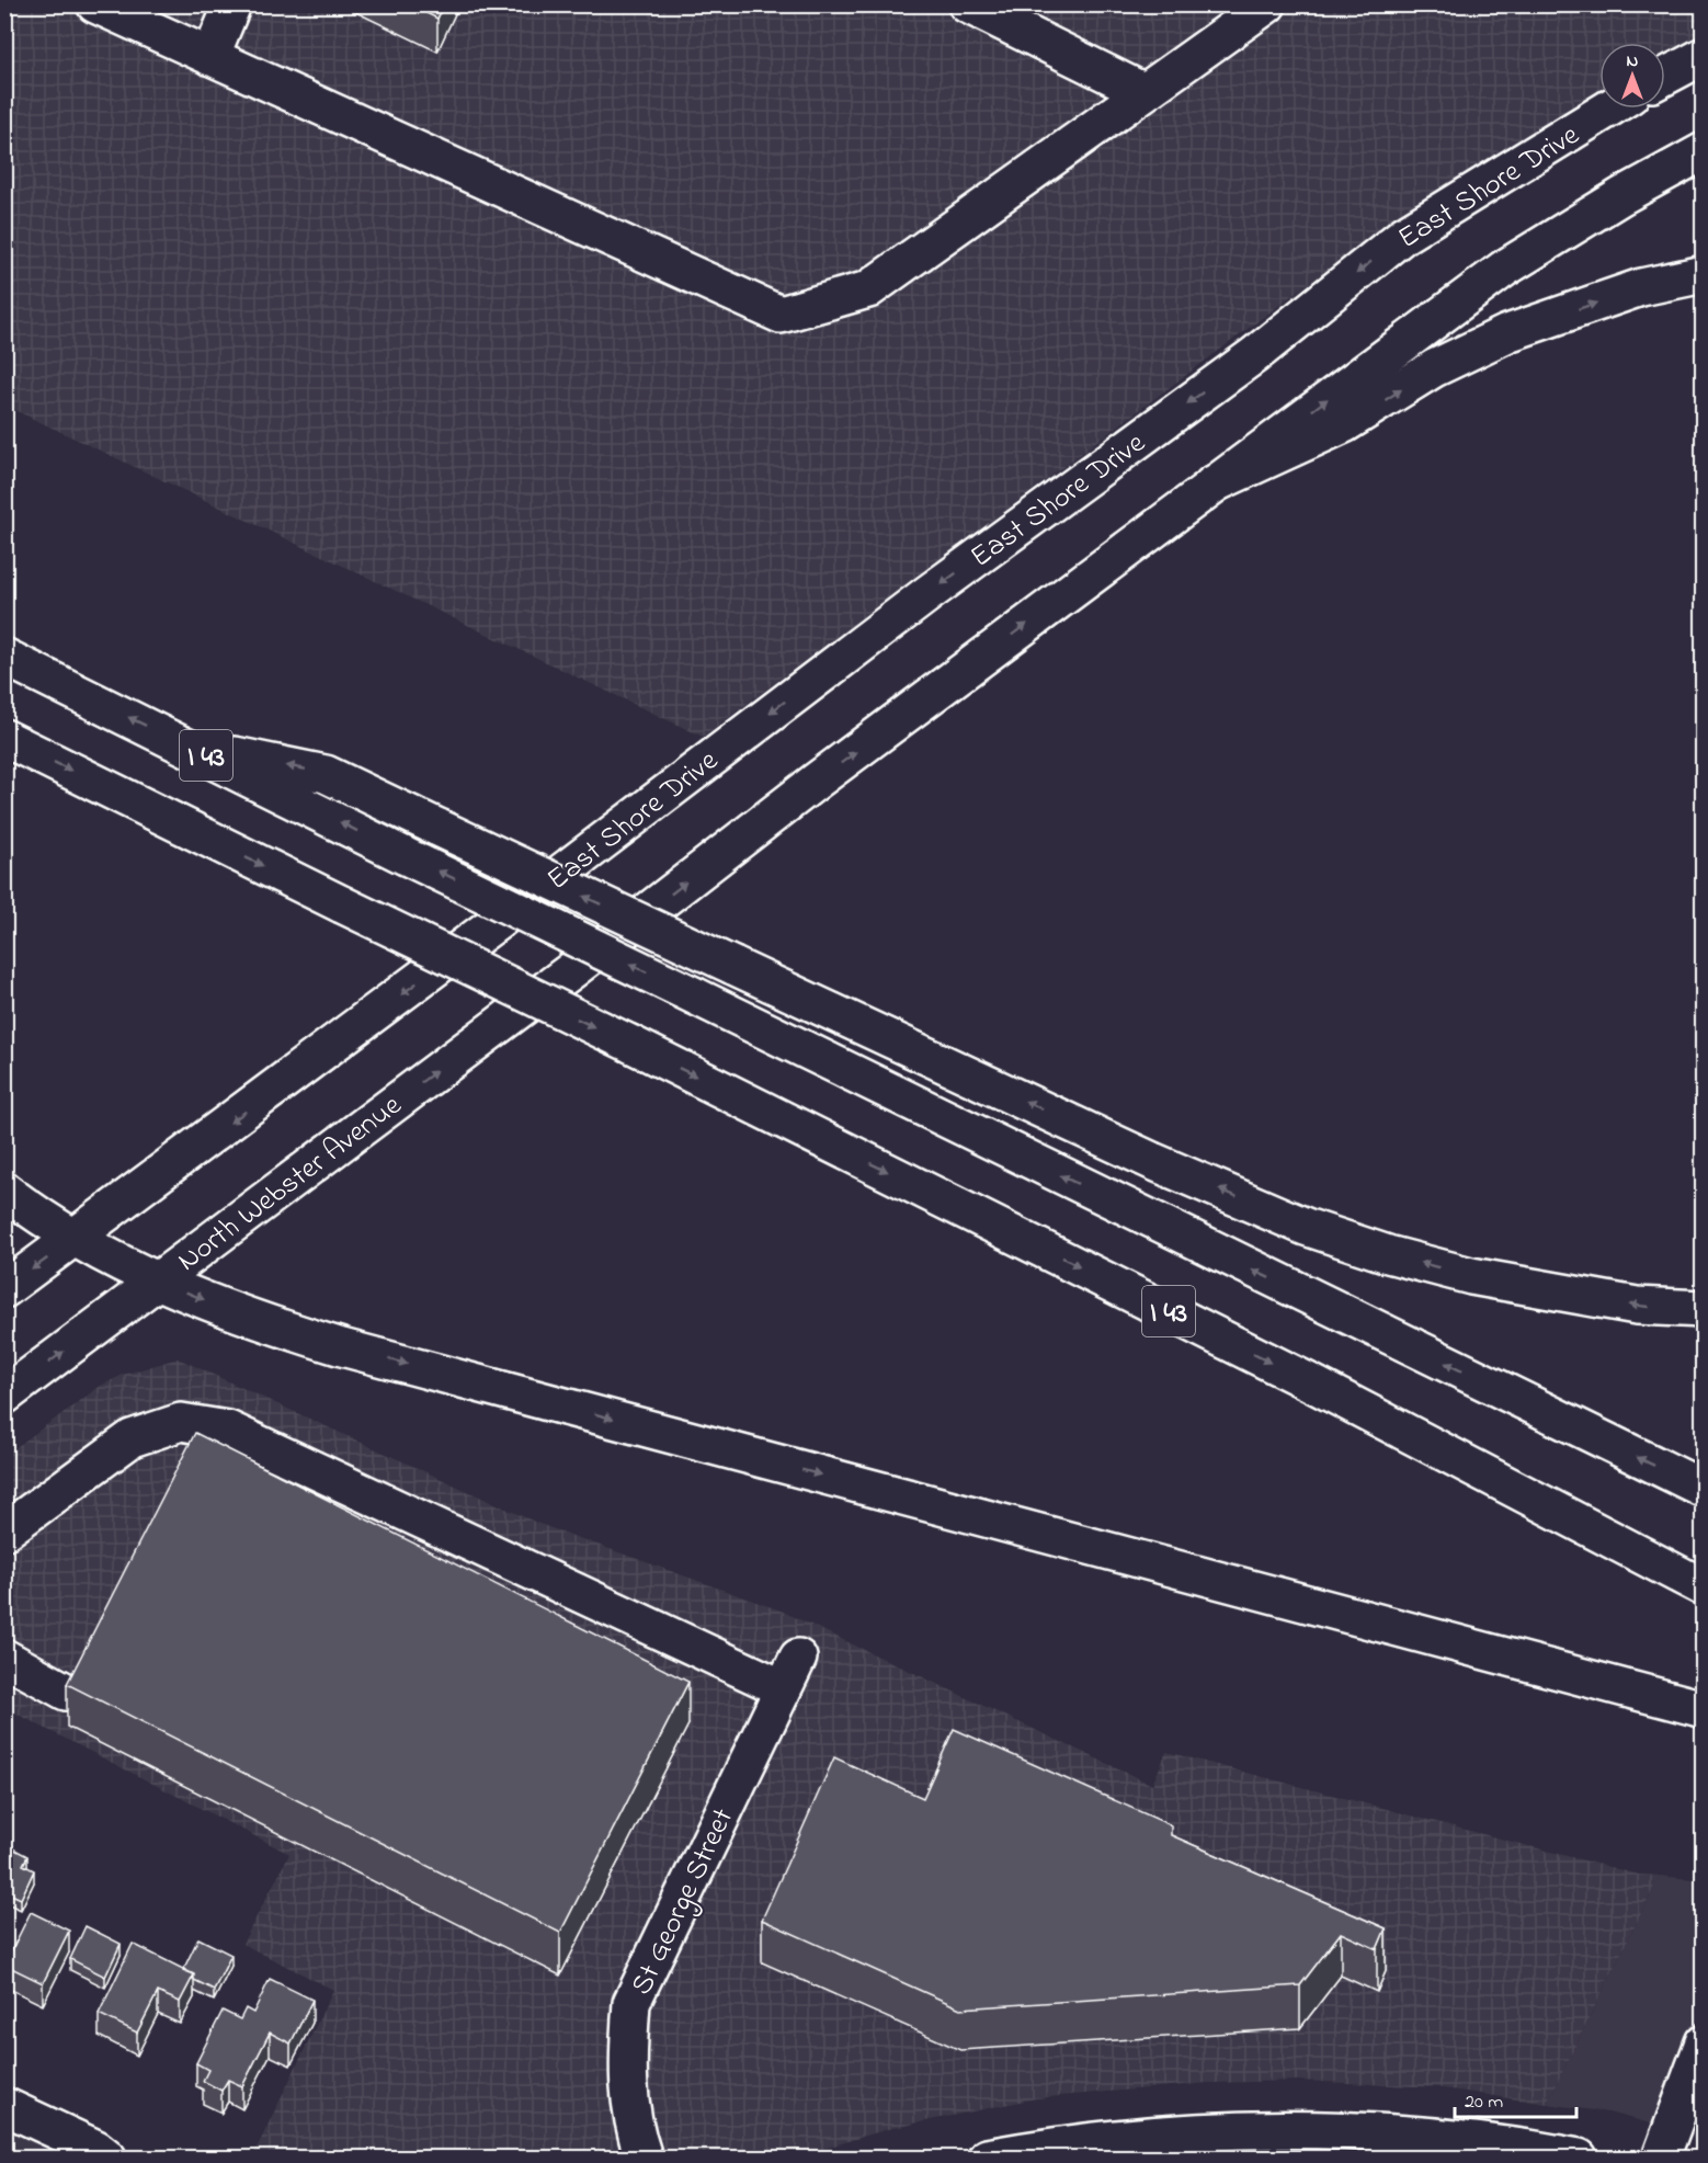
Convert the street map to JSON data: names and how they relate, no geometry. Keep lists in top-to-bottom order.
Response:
{
  "streets": {
    "main road": [
      "East Shore Drive",
      "I 43",
      "North Webster Avenue",
      "St George Street"
    ]
  },
  "one_way": ["North Webster Avenue"],
  "scale_bar": "20 m",
  "north": "top"
}
